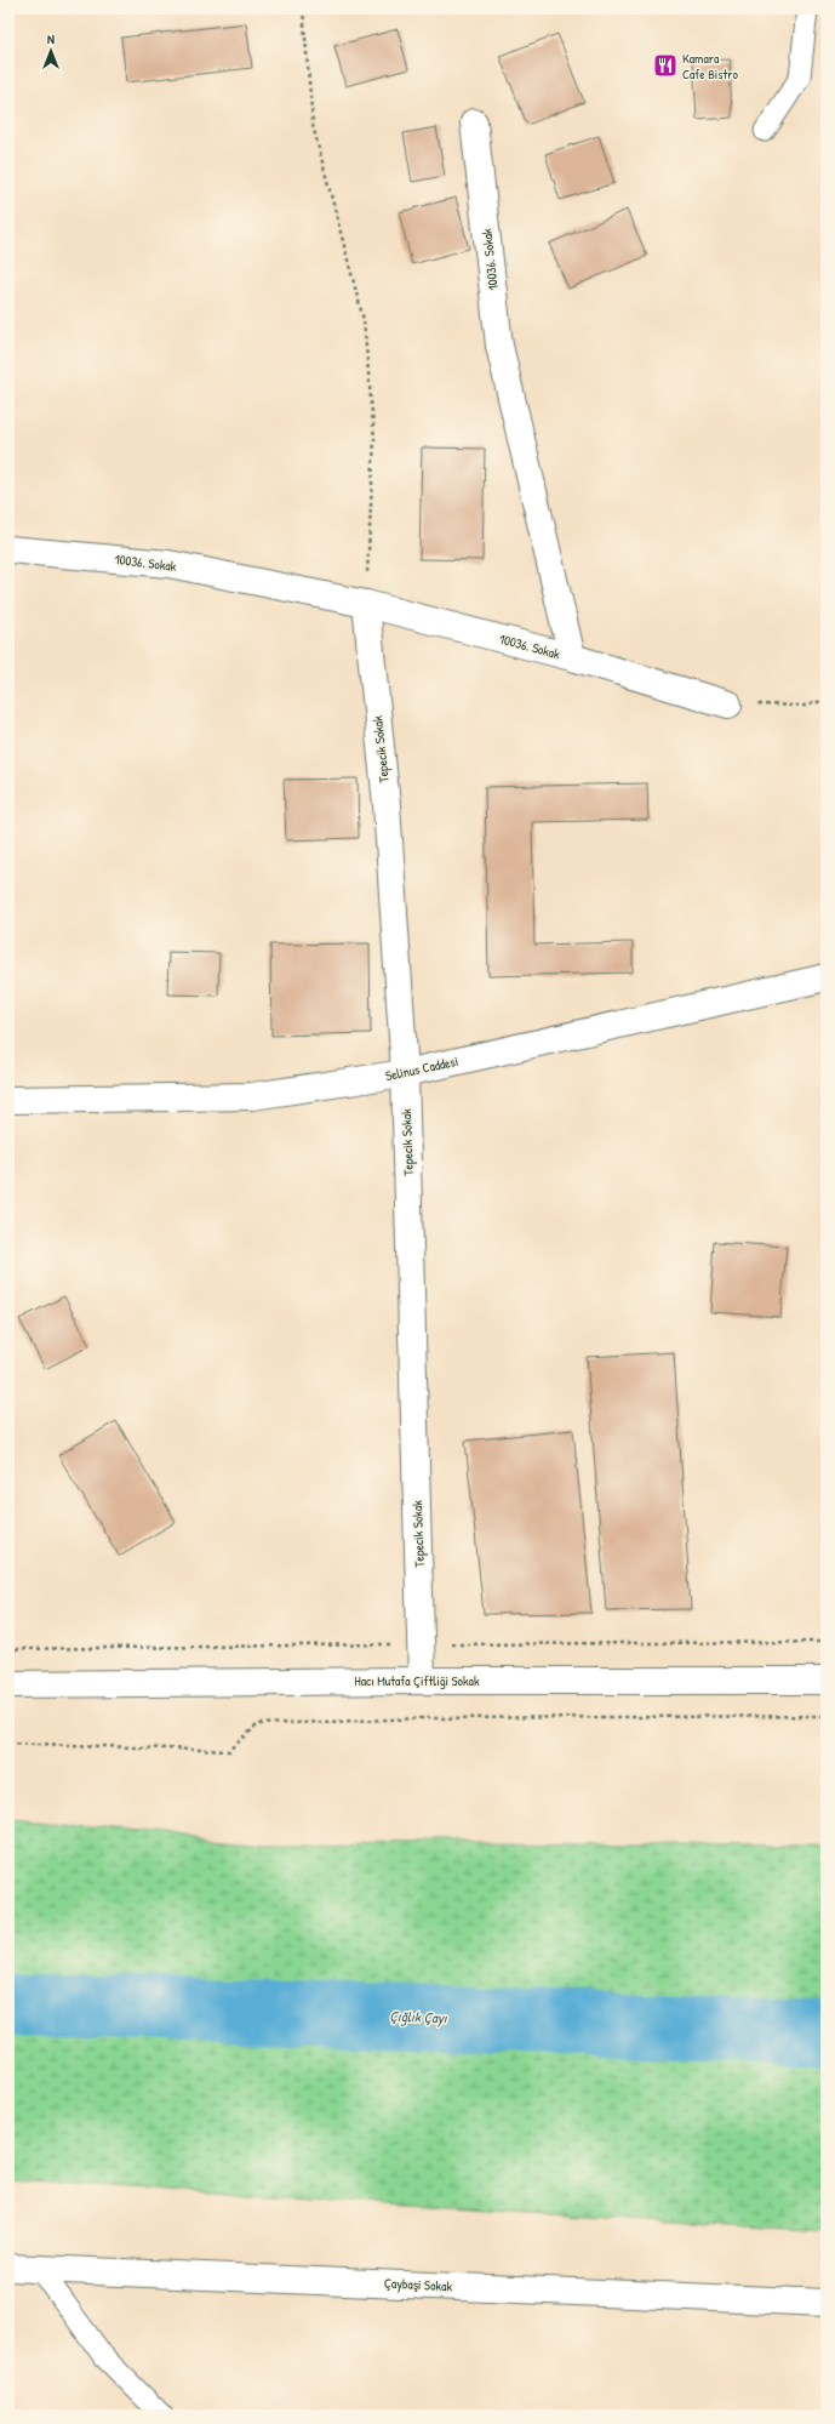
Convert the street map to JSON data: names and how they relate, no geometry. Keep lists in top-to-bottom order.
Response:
{
  "streets": {
    "street": [
      "10036. Sokak",
      "Tepecik Sokak",
      "Selinus Caddesi",
      "Hacı Mutafa Çiftliği Sokak",
      "Çaybaşi Sokak"
    ]
  },
  "crossings": [
    ["10036. Sokak", "Tepecik Sokak"],
    ["Tepecik Sokak", "Selinus Caddesi"],
    ["Tepecik Sokak", "Hacı Mutafa Çiftliği Sokak"]
  ],
  "water": ["Çığlık Çayı"],
  "places": {
    "restaurant": ["Kamara Cafe Bistro"]
  },
  "north": "top"
}
